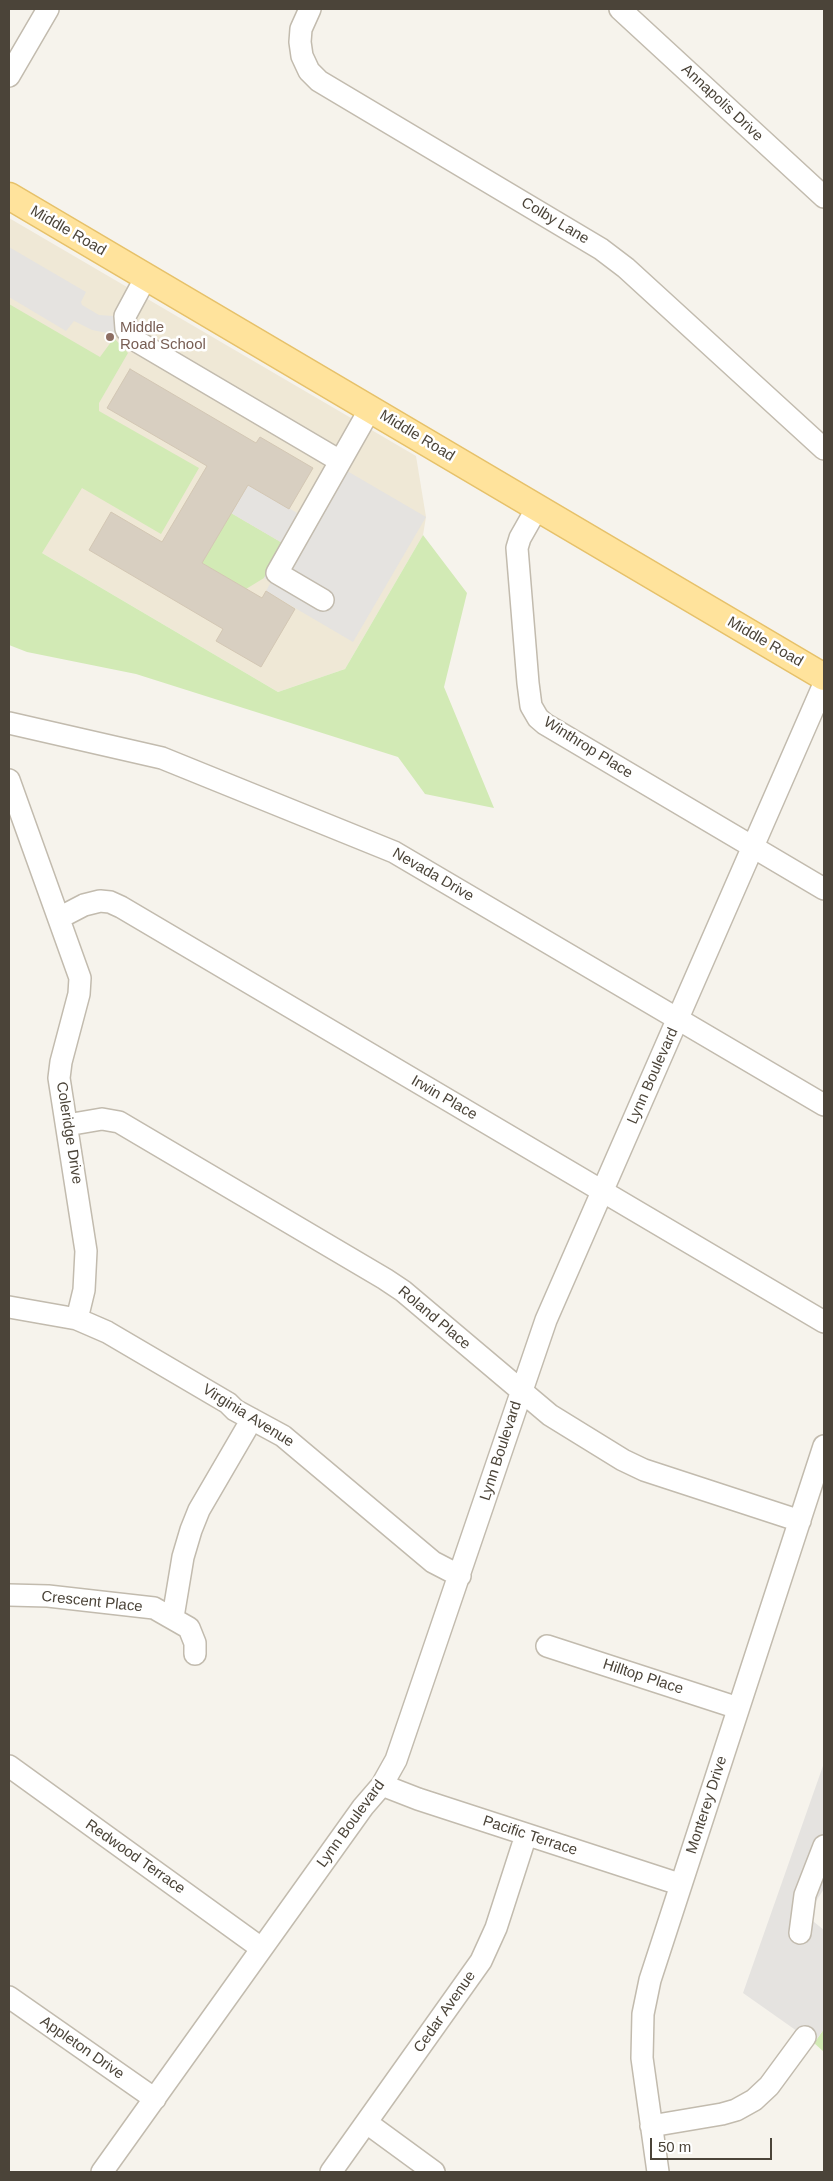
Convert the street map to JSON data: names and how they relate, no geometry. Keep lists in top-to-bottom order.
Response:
{
  "streets": {
    "main road": ["Middle Road"],
    "street": [
      "Annapolis Drive",
      "Colby Lane",
      "Winthrop Place",
      "Nevada Drive",
      "Lynn Boulevard",
      "Irwin Place",
      "Coleridge Drive",
      "Roland Place",
      "Virginia Avenue",
      "Crescent Place",
      "Hilltop Place",
      "Monterey Drive",
      "Pacific Terrace",
      "Redwood Terrace",
      "Cedar Avenue",
      "Appleton Drive"
    ]
  },
  "crossings": [
    ["Middle Road", "Winthrop Place"],
    ["Winthrop Place", "Lynn Boulevard"],
    ["Nevada Drive", "Lynn Boulevard"],
    ["Lynn Boulevard", "Irwin Place"],
    ["Lynn Boulevard", "Roland Place"],
    ["Lynn Boulevard", "Virginia Avenue"],
    ["Lynn Boulevard", "Pacific Terrace"],
    ["Lynn Boulevard", "Redwood Terrace"],
    ["Lynn Boulevard", "Appleton Drive"],
    ["Irwin Place", "Coleridge Drive"],
    ["Coleridge Drive", "Roland Place"],
    ["Coleridge Drive", "Virginia Avenue"],
    ["Roland Place", "Monterey Drive"],
    ["Hilltop Place", "Monterey Drive"],
    ["Monterey Drive", "Pacific Terrace"],
    ["Pacific Terrace", "Cedar Avenue"]
  ],
  "places": ["Middle Road School"],
  "scale_bar": "50 m"
}
